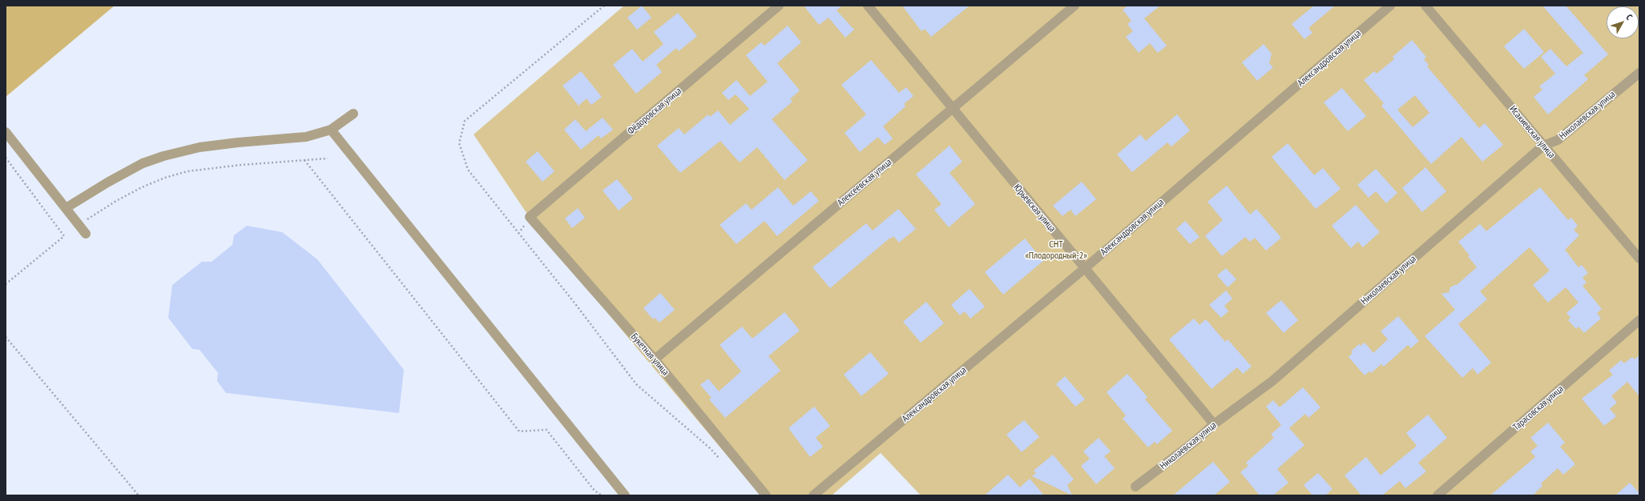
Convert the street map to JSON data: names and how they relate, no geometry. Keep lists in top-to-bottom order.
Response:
{
  "streets": {
    "street": [
      "Александровская улица",
      "Фёдоровская улица",
      "Николаевская улица",
      "Исакиевская улица",
      "Алексеевская улица",
      "Юрьевская улица",
      "Букетная улица",
      "Тарасовская улица"
    ]
  },
  "crossings": [
    ["Александровская улица", "Юрьевская улица"],
    ["Фёдоровская улица", "Букетная улица"],
    ["Николаевская улица", "Исакиевская улица"],
    ["Николаевская улица", "Юрьевская улица"],
    ["Алексеевская улица", "Юрьевская улица"],
    ["Алексеевская улица", "Букетная улица"]
  ],
  "parks": ["СНТ «Плодородный-2»"],
  "north": "top right"
}
